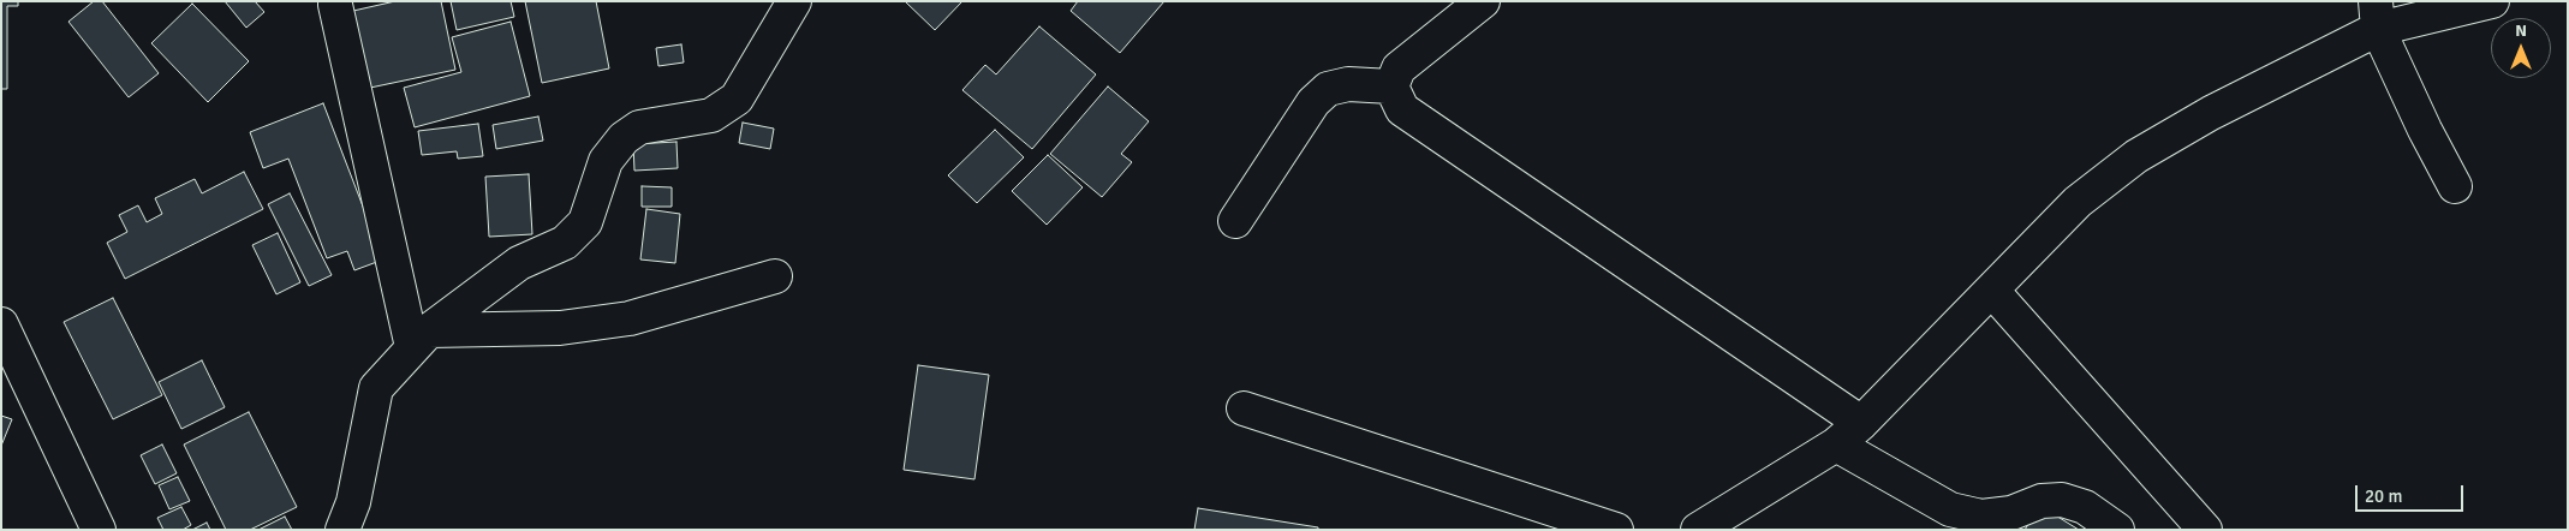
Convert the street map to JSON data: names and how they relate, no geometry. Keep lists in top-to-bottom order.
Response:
{
  "scale_bar": "20 m",
  "north": "top"
}
